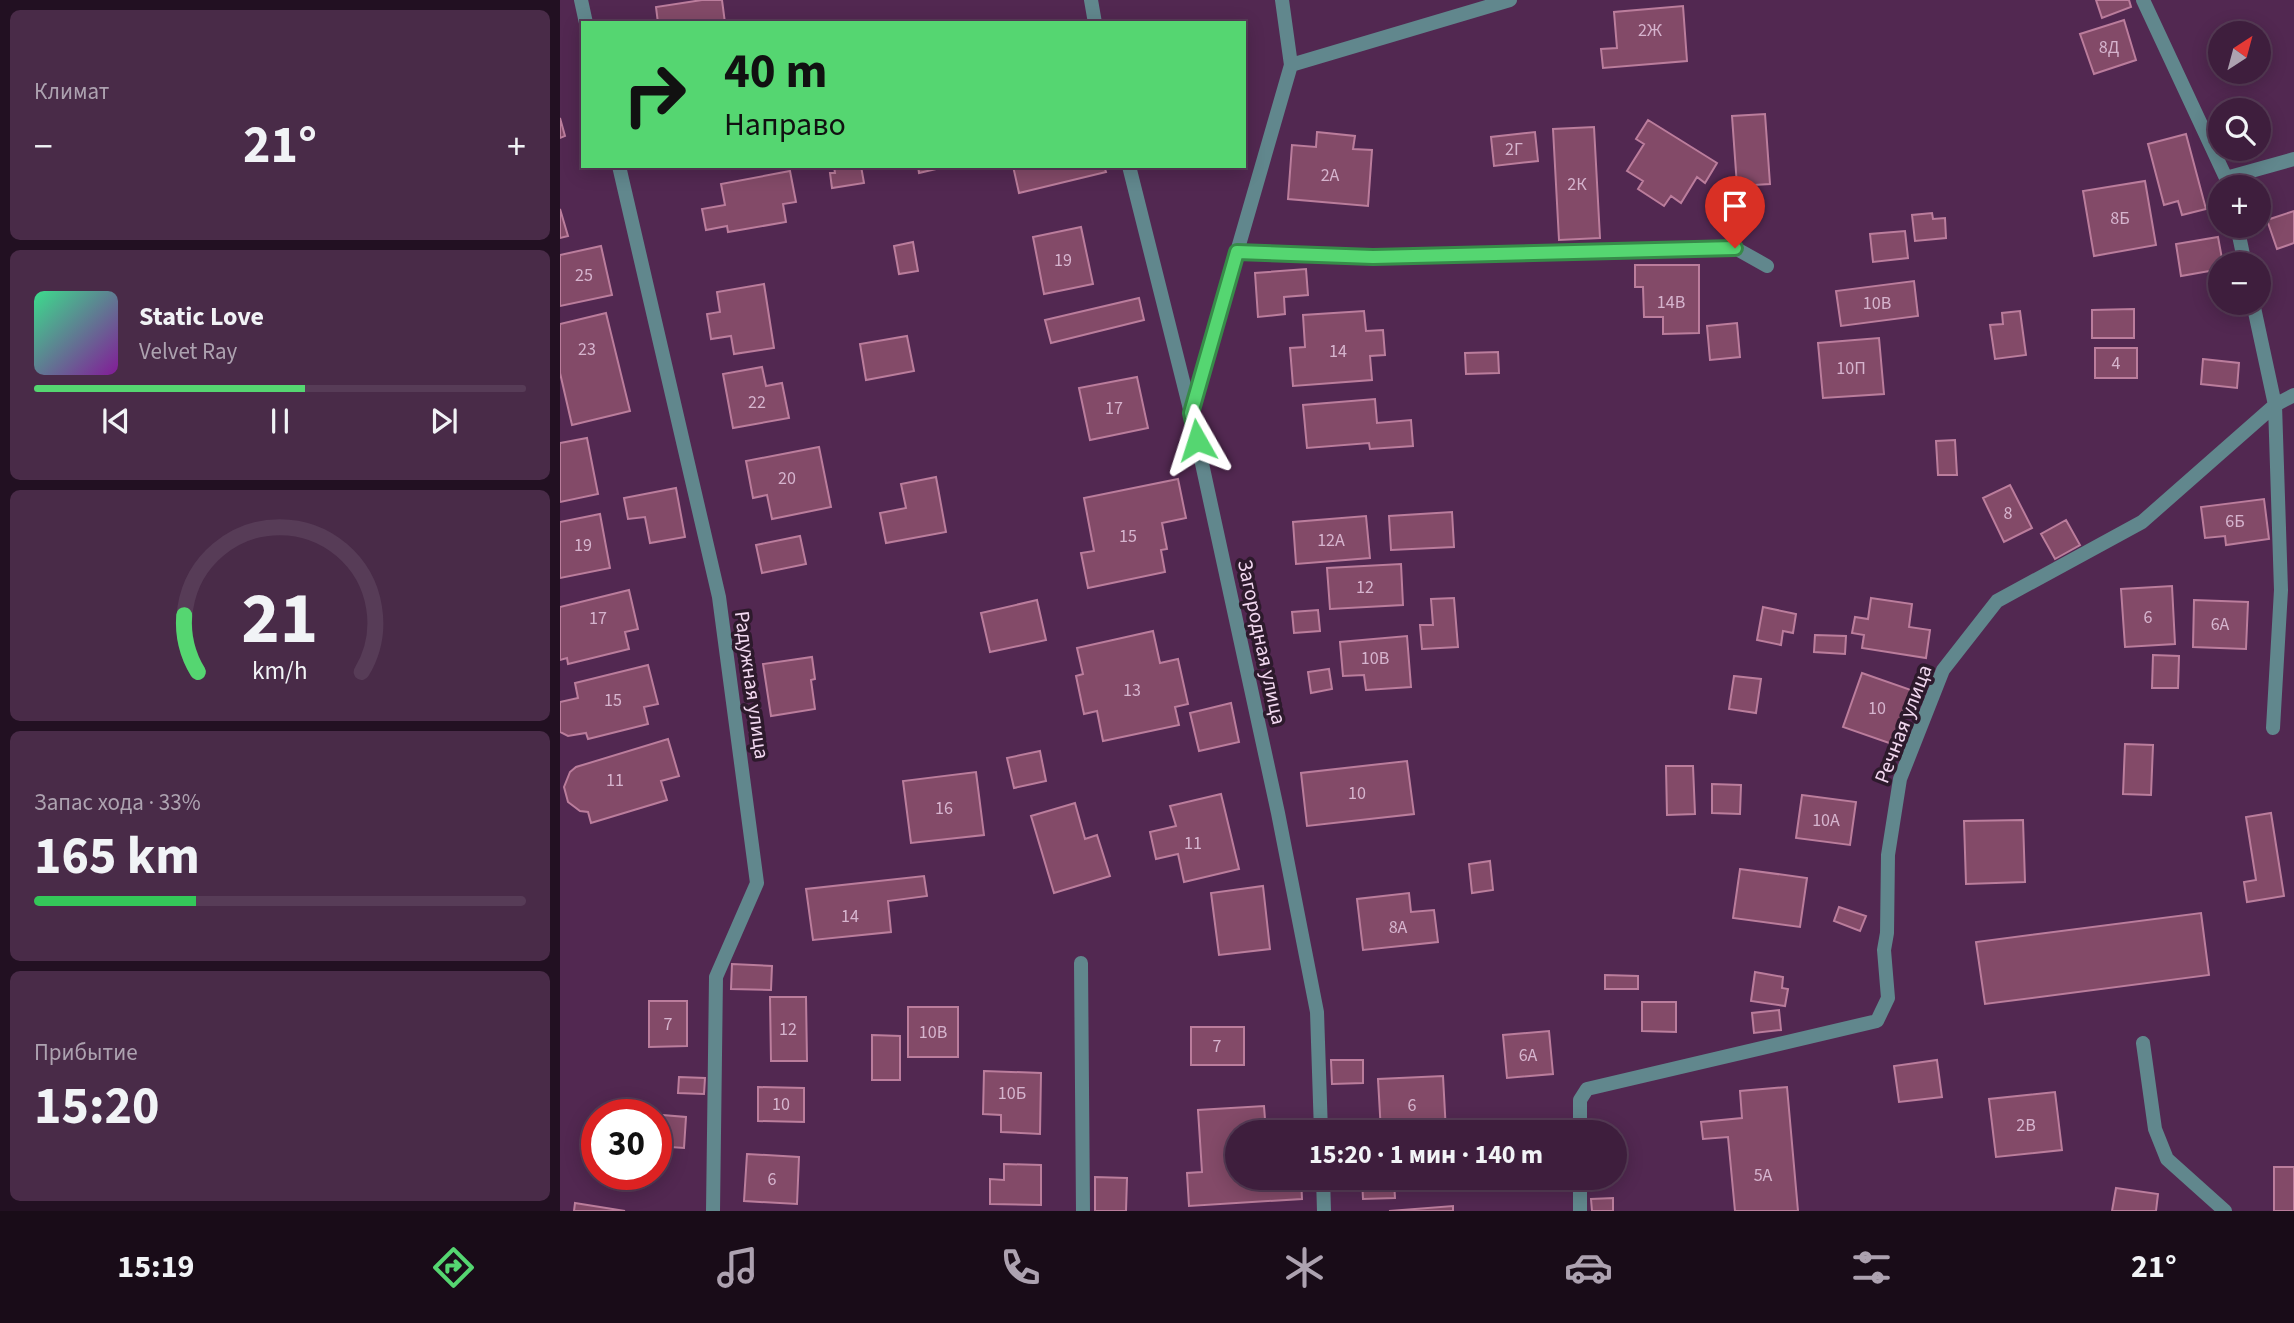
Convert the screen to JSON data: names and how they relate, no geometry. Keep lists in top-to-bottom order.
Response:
{
  "streets": {
    "street": ["Загородная улица", "Радужная улица", "Речная улица"]
  },
  "house_numbers": [
    "2Ж",
    "8Д",
    "2Г",
    "2А",
    "2К",
    "8Б",
    "19",
    "25",
    "14В",
    "10В",
    "23",
    "14",
    "4",
    "10П",
    "22",
    "17",
    "20",
    "8",
    "6Б",
    "15",
    "12А",
    "19",
    "12",
    "6",
    "17",
    "6А",
    "10В",
    "13",
    "15",
    "10",
    "11",
    "10",
    "16",
    "10А",
    "11",
    "14",
    "8А",
    "7",
    "12",
    "10В",
    "7",
    "6А",
    "10Б",
    "10",
    "6",
    "2В",
    "5А",
    "6"
  ],
  "north": "top right",
  "page": {
    "tile": [
      "Климат",
      ["Запас хода · 33%", "165 km"],
      ["Прибытие", "15:20"]
    ],
    "map_buttons": ["+", "−"],
    "turn": ["40 m", "Направо"],
    "heat": ["−", "21°", "+"],
    "song": ["Static Love", "Velvet Ray"],
    "limit": "30",
    "trip": "15:20 · 1 мин · 140 m",
    "tabs": ["15:19", "21°"],
    "gauge": ["21", "km/h"]
  }
}
